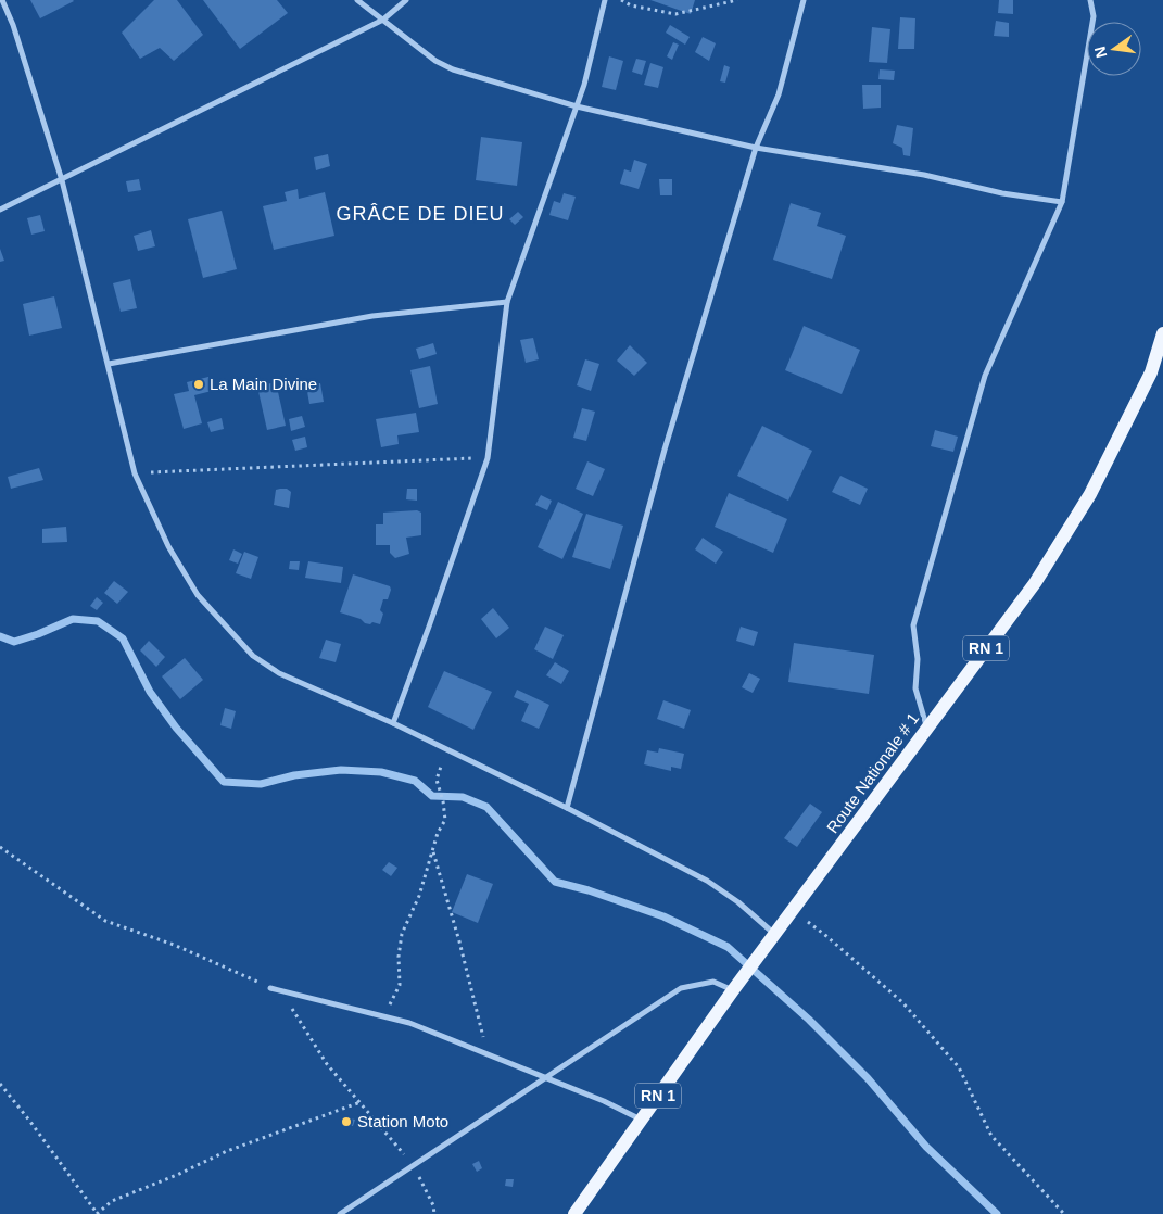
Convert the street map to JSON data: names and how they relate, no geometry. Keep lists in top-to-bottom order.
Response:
{
  "streets": {
    "main road": ["RN 1", "Route Nationale # 1"]
  },
  "districts": ["GRÂCE DE DIEU"],
  "places": ["La Main Divine", "Station Moto"],
  "north": "left"
}
